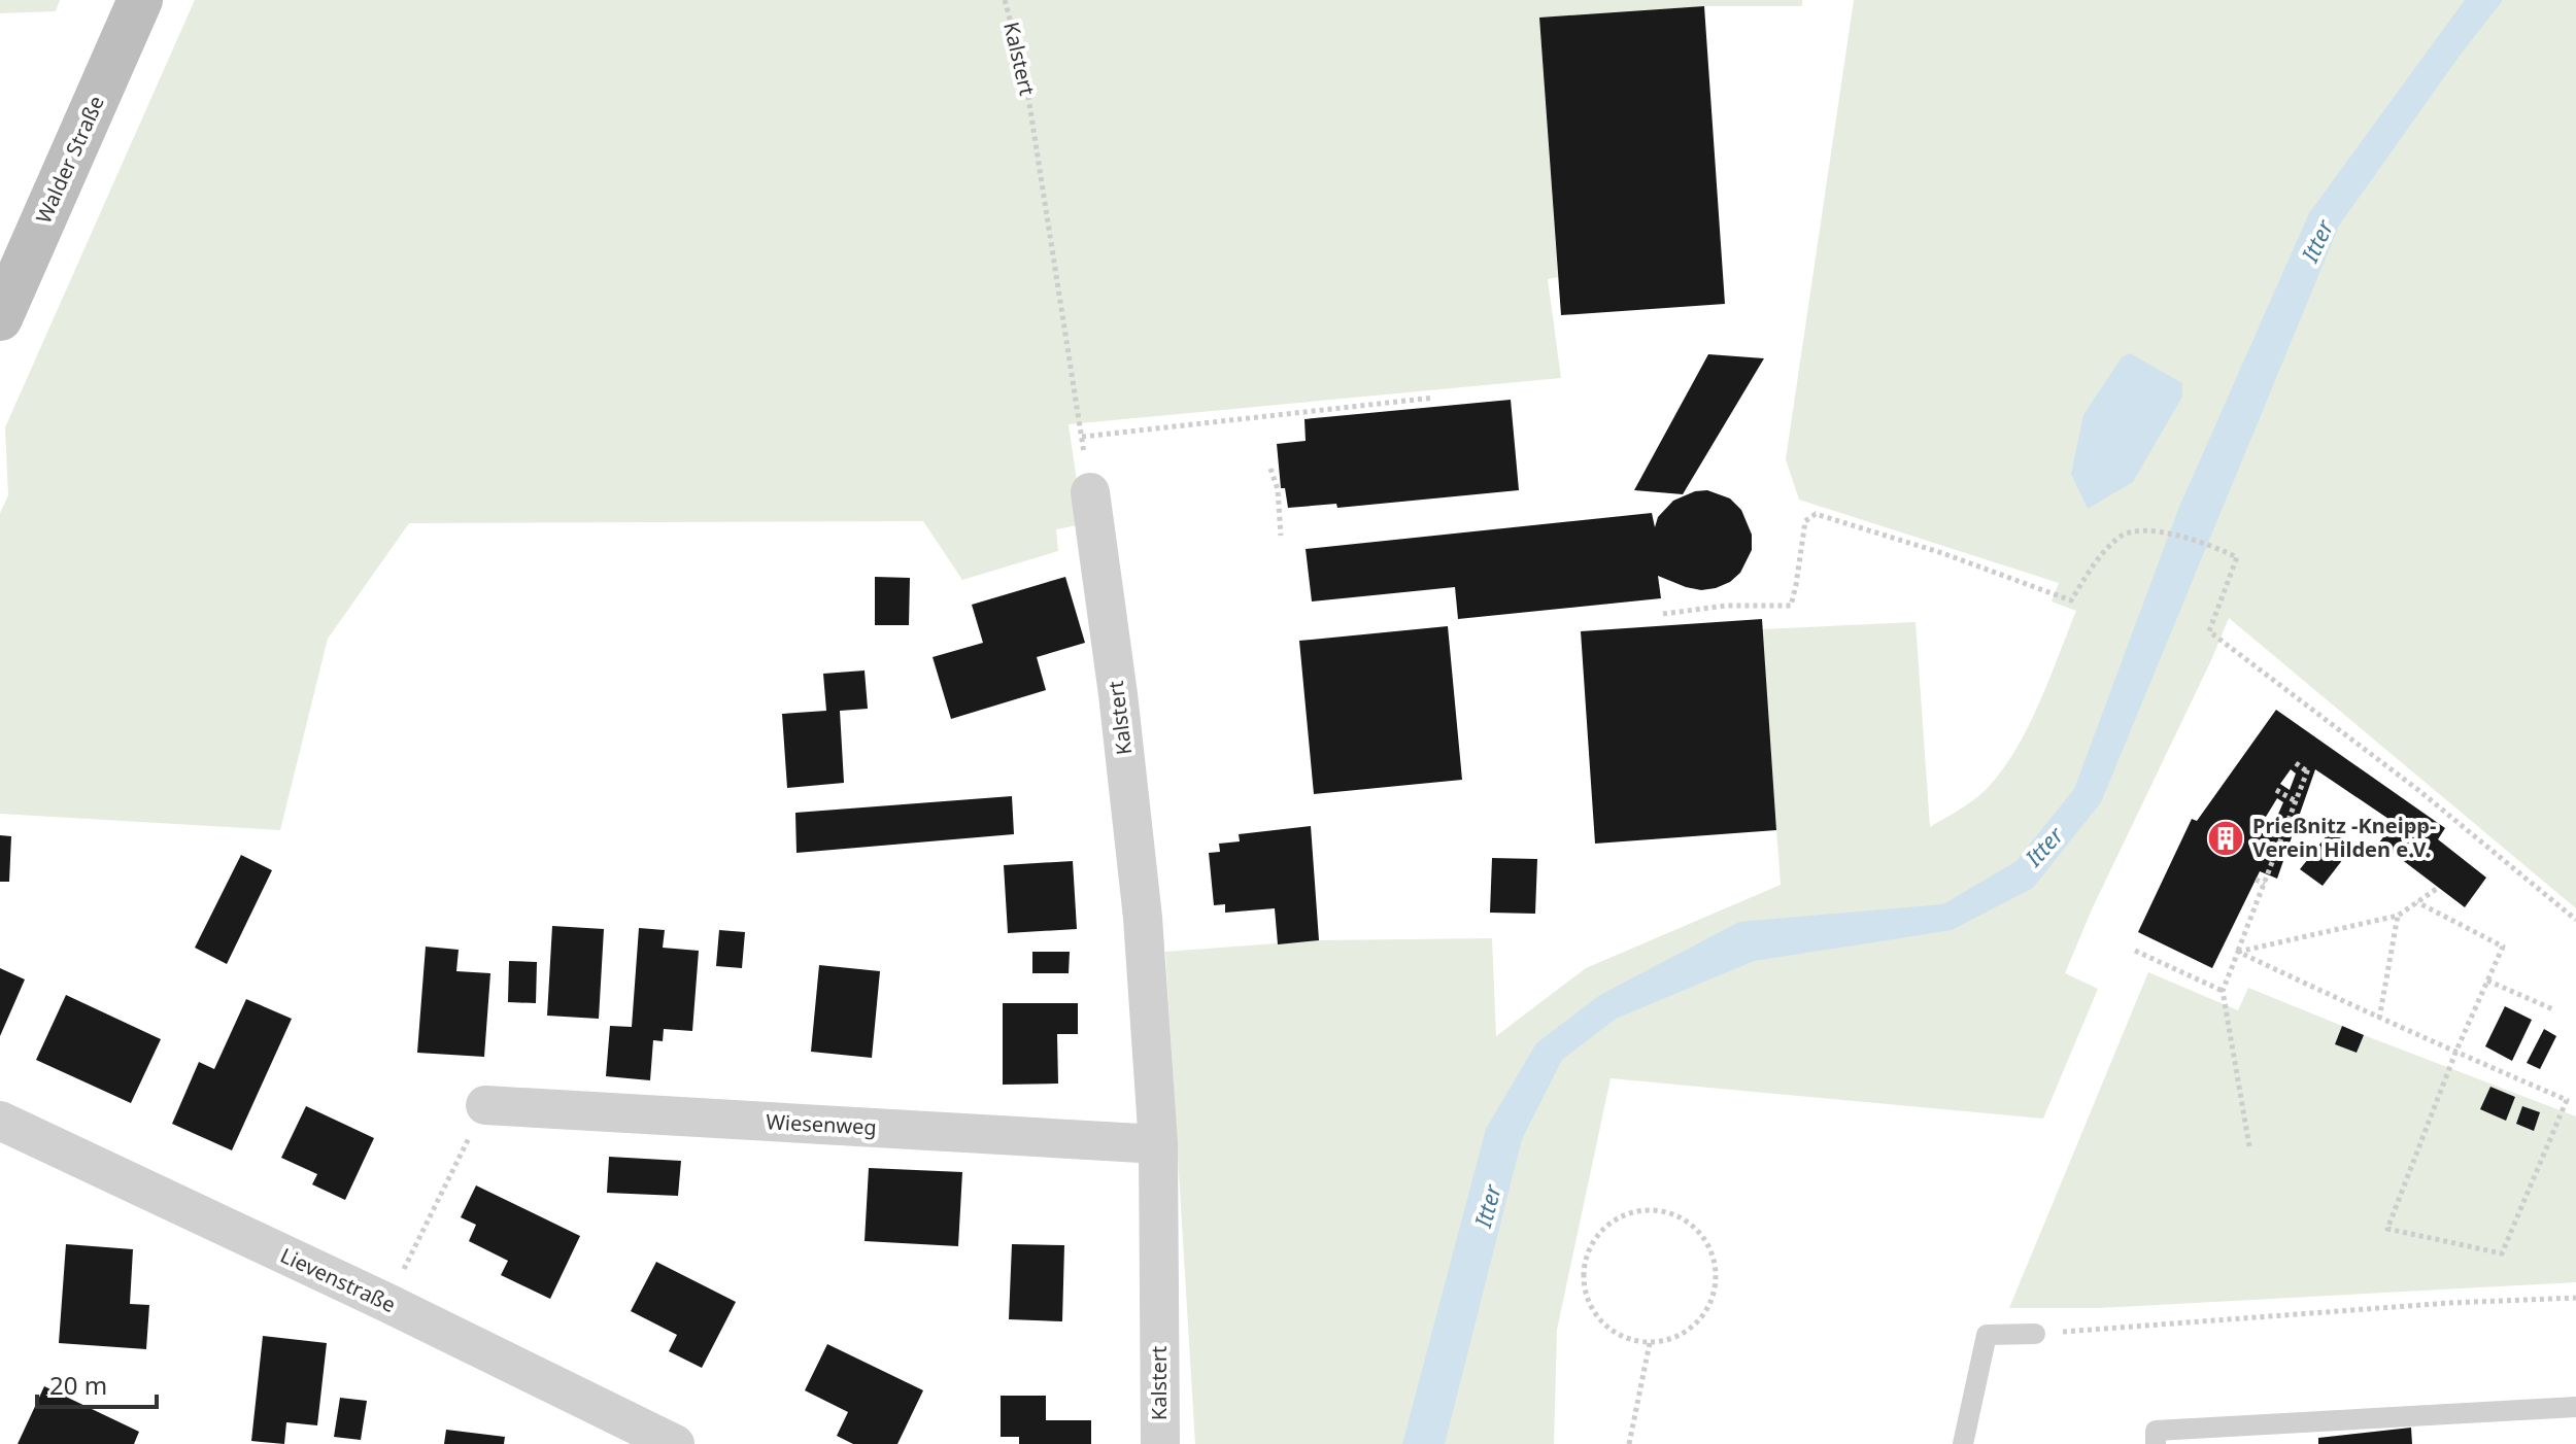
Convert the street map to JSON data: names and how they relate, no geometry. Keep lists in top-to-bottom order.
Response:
{
  "streets": {
    "main road": ["Walder Straße"],
    "street": ["Kalstert", "Wiesenweg", "Lievenstraße"]
  },
  "crossings": [
    ["Kalstert", "Wiesenweg"]
  ],
  "water": ["Itter"],
  "places": {
    "building": ["Prießnitz -Kneipp- Verein Hilden e.V."]
  },
  "scale_bar": "20 m"
}
